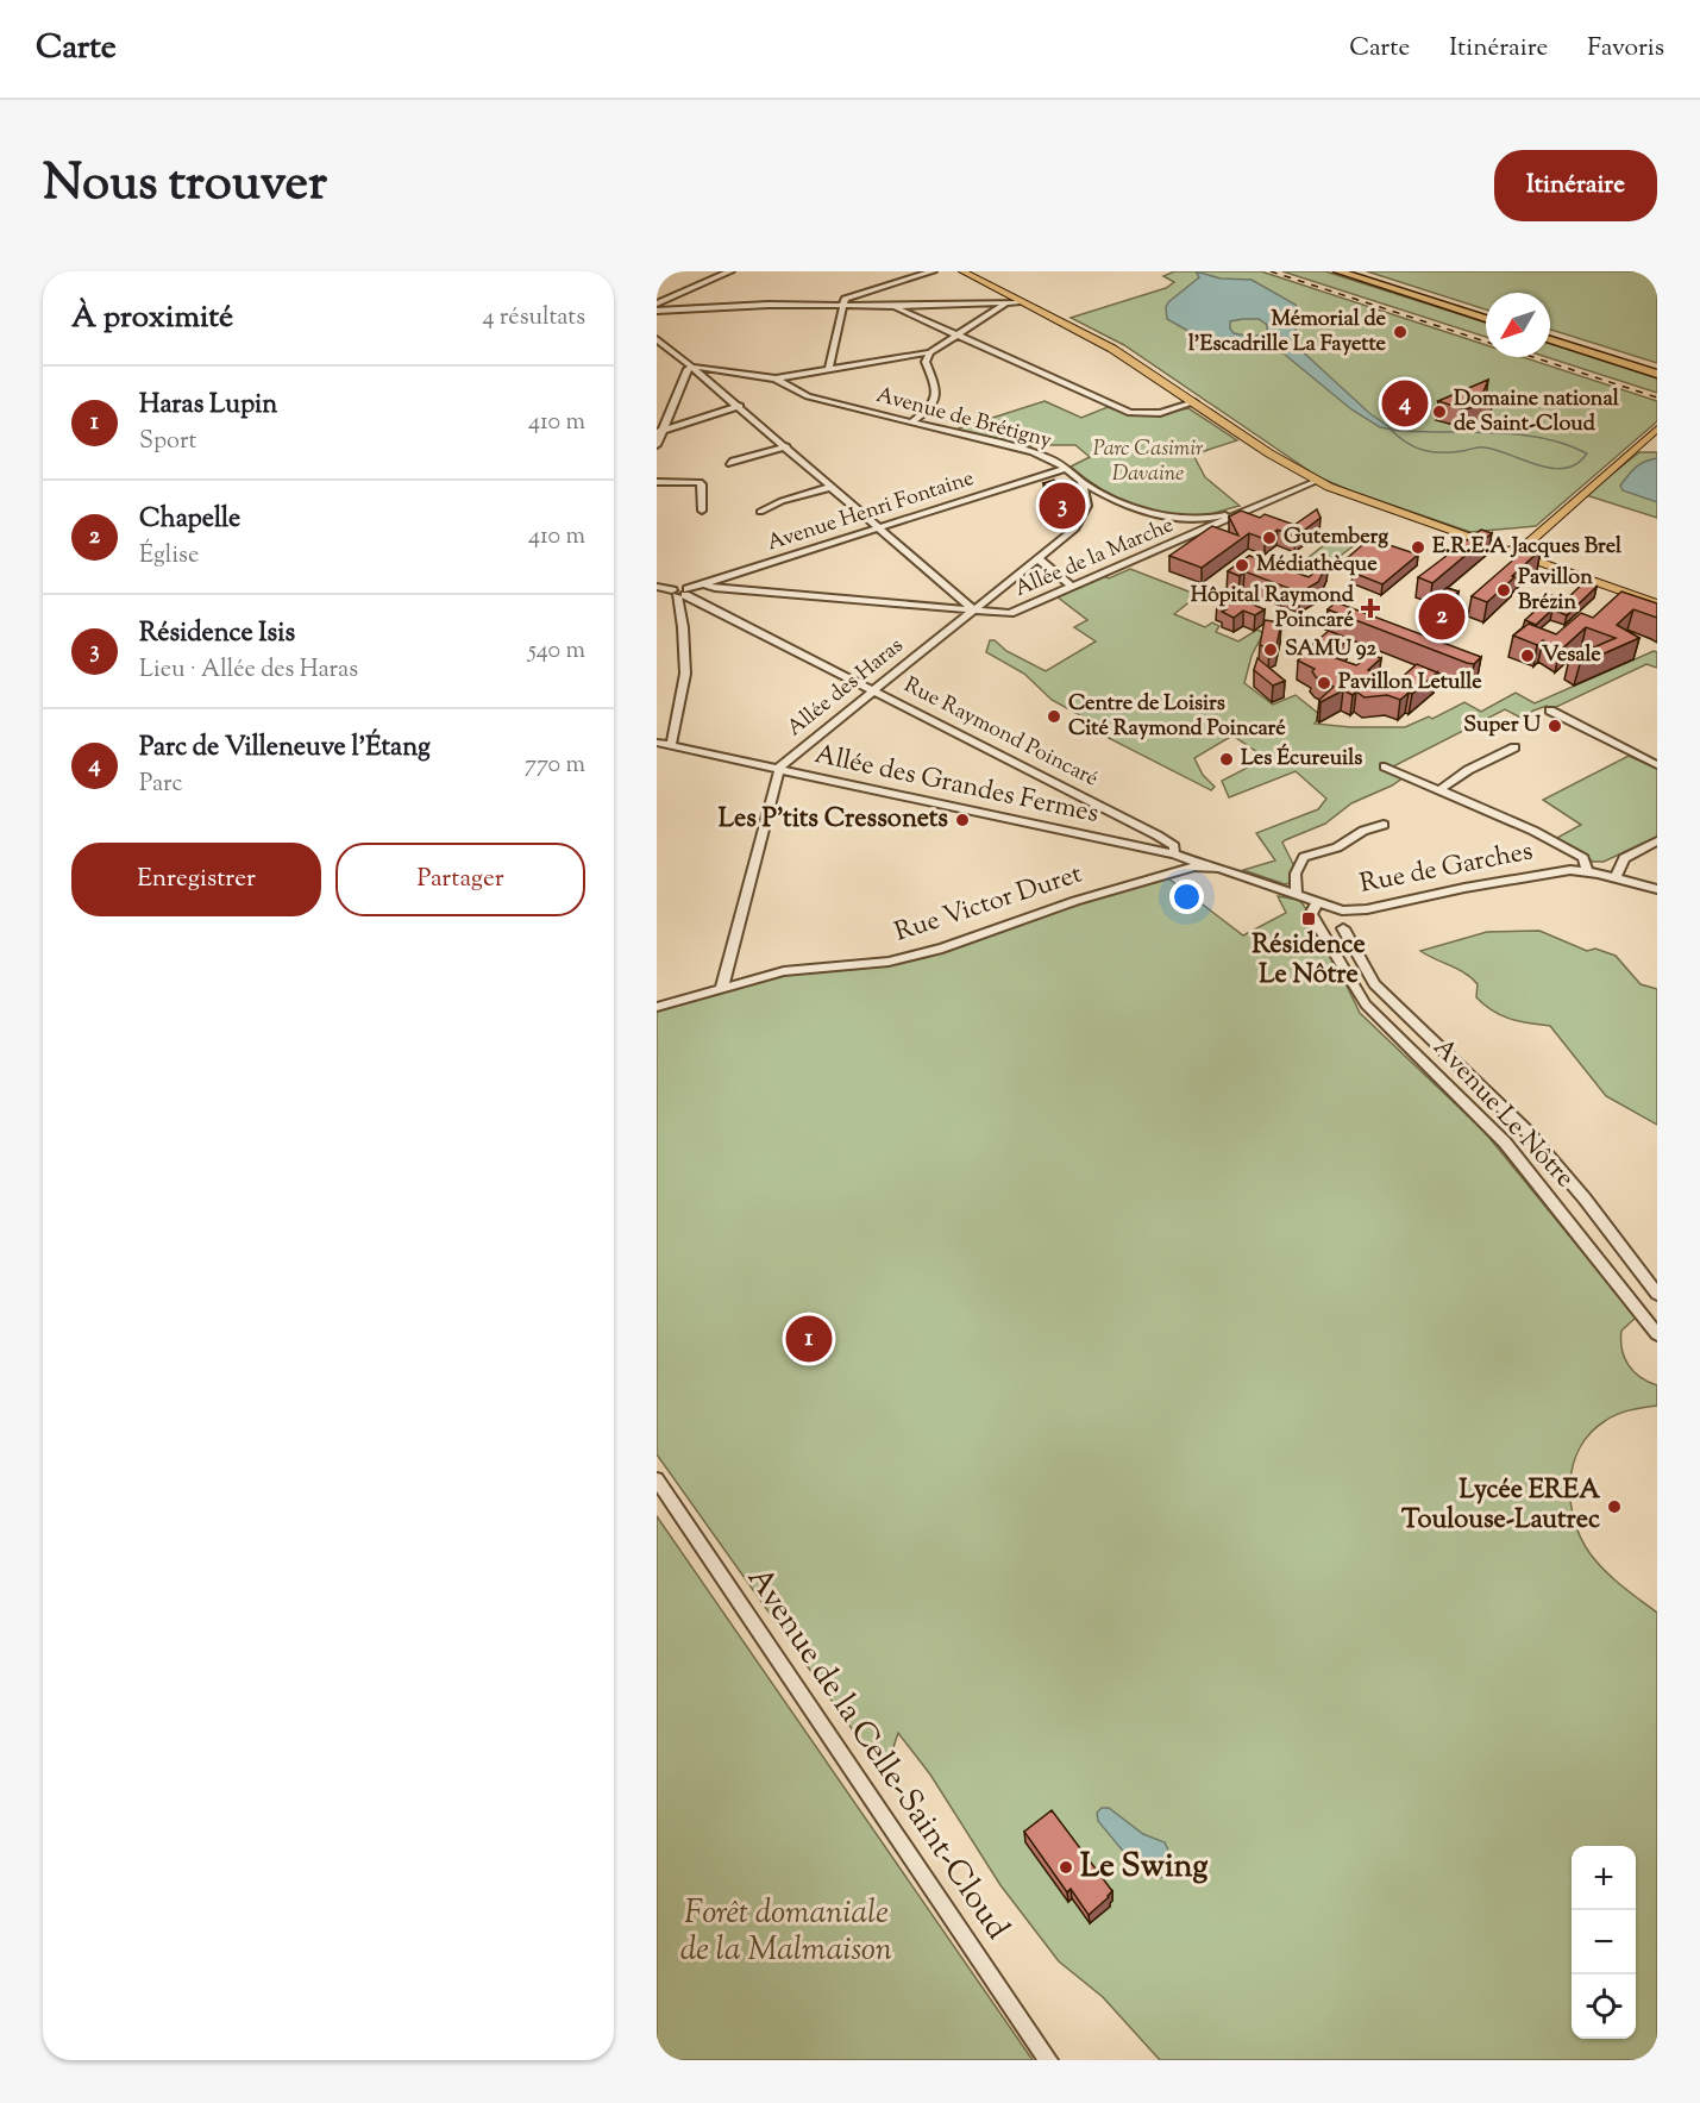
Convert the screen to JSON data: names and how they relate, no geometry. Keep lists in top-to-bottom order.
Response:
{
  "streets": {
    "street": [
      "Avenue de Brétigny",
      "Avenue Henri Fontaine",
      "Allée de la Marche",
      "Allée des Haras",
      "Rue Raymond Poincaré",
      "Allée des Grandes Fermes",
      "Rue de Garches",
      "Rue Victor Duret",
      "Avenue Le Nôtre",
      "Avenue de la Celle-Saint-Cloud"
    ]
  },
  "crossings": [
    ["Avenue de Brétigny", "Avenue Henri Fontaine"],
    ["Avenue de Brétigny", "Allée de la Marche"],
    ["Avenue de Brétigny", "Allée des Haras"],
    ["Avenue Henri Fontaine", "Allée de la Marche"],
    ["Avenue Henri Fontaine", "Rue Raymond Poincaré"],
    ["Allée de la Marche", "Allée des Haras"],
    ["Allée des Haras", "Rue Raymond Poincaré"],
    ["Allée des Haras", "Allée des Grandes Fermes"],
    ["Allée des Haras", "Rue Victor Duret"],
    ["Rue Raymond Poincaré", "Allée des Grandes Fermes"],
    ["Allée des Grandes Fermes", "Rue de Garches"],
    ["Allée des Grandes Fermes", "Rue Victor Duret"],
    ["Rue de Garches", "Rue Victor Duret"],
    ["Rue de Garches", "Avenue Le Nôtre"]
  ],
  "parks": ["Parc Casimir Davaine", "Forêt domaniale de la Malmaison"],
  "places": {
    "other": [
      "Mémorial de l’Escadrille La Fayette",
      "Domaine national de Saint-Cloud",
      "Gutemberg",
      "E.R.E.A Jacques Brel",
      "Médiathèque",
      "Pavillon Brézin",
      "SAMU 92",
      "Vesale",
      "Pavillon Letulle",
      "Centre de Loisirs Cité Raymond Poincaré",
      "Super U",
      "Les Écureuils",
      "Les P’tits Cressonets",
      "Lycée EREA Toulouse-Lautrec",
      "Le Swing"
    ],
    "health": ["Hôpital Raymond Poincaré"],
    "transit": ["Résidence Le Nôtre"]
  },
  "north": "bottom left",
  "page": {
    "header": "Carte",
    "nav": ["Carte", "Itinéraire", "Favoris"],
    "title": "Nous trouver",
    "buttons": [
      "Itinéraire",
      ["Enregistrer", "Partager"]
    ],
    "heading": ["À proximité", "4 résultats"],
    "list": [
      {
        "mark": "1",
        "name": "Haras Lupin",
        "note": "Sport",
        "value": "410 m"
      },
      {
        "mark": "2",
        "name": "Chapelle",
        "note": "Église",
        "value": "410 m"
      },
      {
        "mark": "3",
        "name": "Résidence Isis",
        "note": "Lieu · Allée des Haras",
        "value": "540 m"
      },
      {
        "mark": "4",
        "name": "Parc de Villeneuve l'Étang",
        "note": "Parc",
        "value": "770 m"
      }
    ],
    "pins": [
      "4",
      "3",
      "2",
      "1"
    ],
    "map_buttons": ["+", "−"]
  }
}
